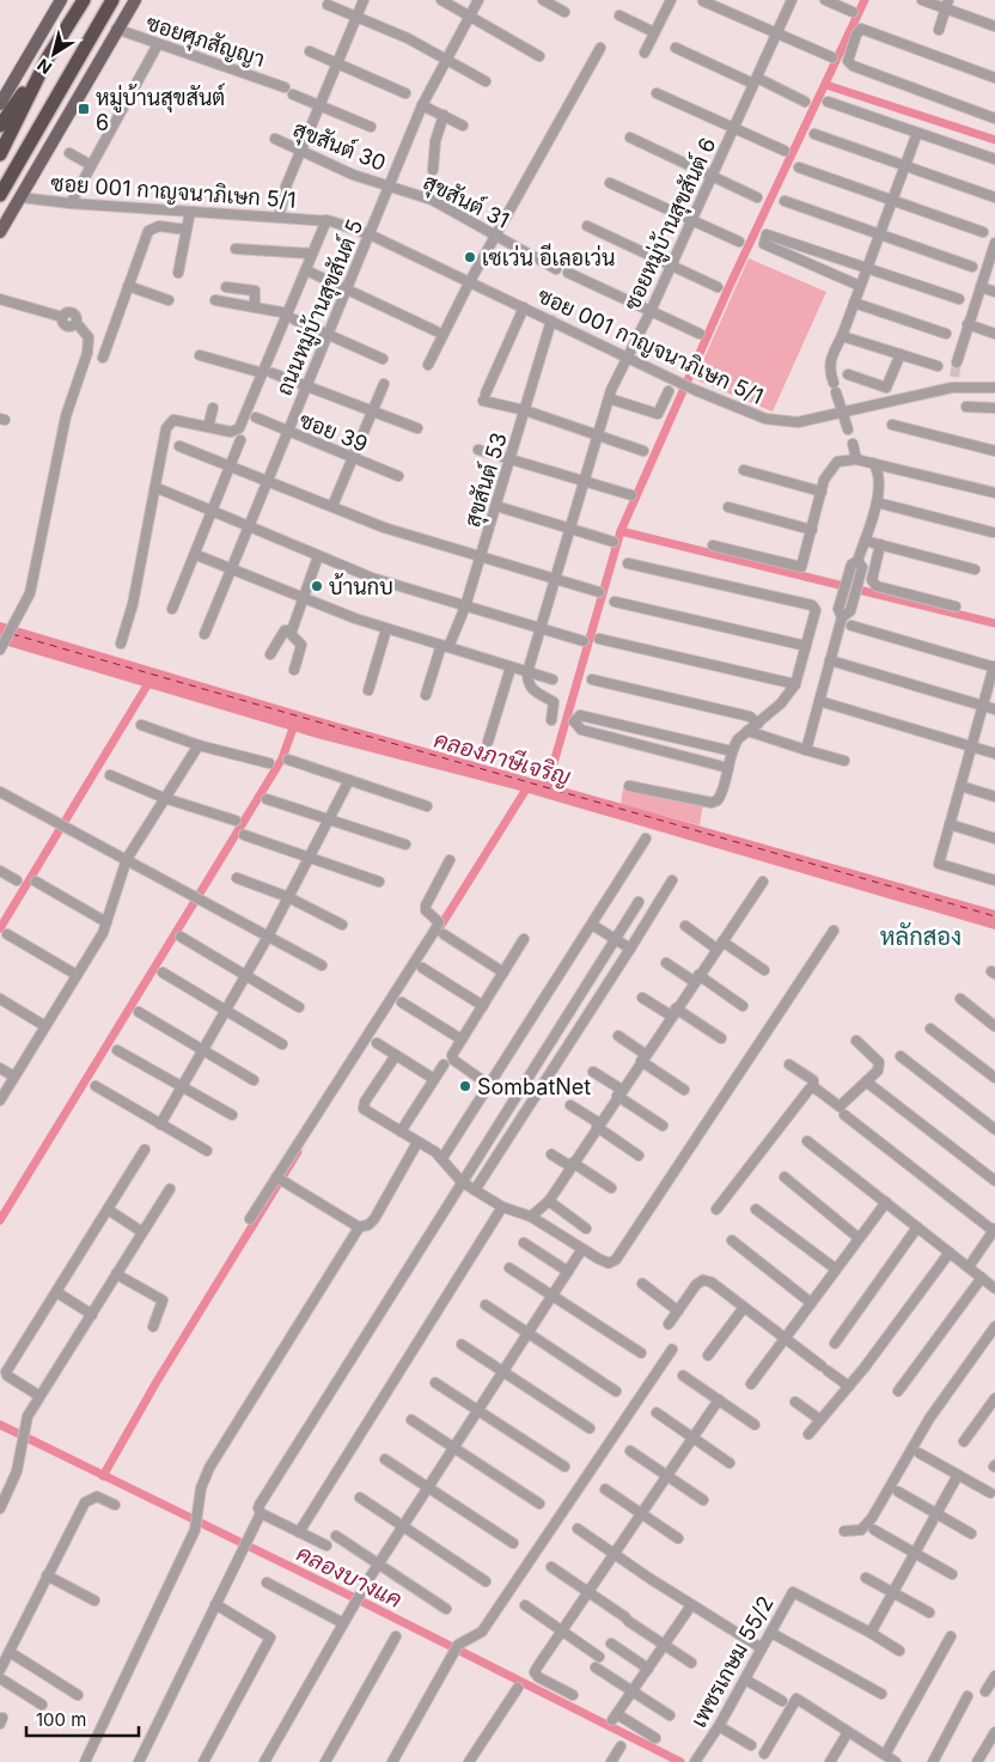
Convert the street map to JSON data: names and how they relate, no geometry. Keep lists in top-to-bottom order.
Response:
{
  "streets": {
    "street": [
      "ซอยศุภสัญญา",
      "สุขสันต์ 30",
      "ซอย 001 กาญจนาภิเษก 5/1",
      "สุขสันต์ 31",
      "ซอยหมู่บ้านสุขสันต์ 6",
      "ถนนหมู่บ้านสุขสันต์ 5",
      "ซอย 39",
      "สุขสันต์ 53",
      "เพชรเกษม 55/2"
    ]
  },
  "crossings": [
    ["สุขสันต์ 30", "สุขสันต์ 31"],
    ["สุขสันต์ 30", "ถนนหมู่บ้านสุขสันต์ 5"],
    ["ซอย 001 กาญจนาภิเษก 5/1", "ซอยหมู่บ้านสุขสันต์ 6"],
    ["ซอย 001 กาญจนาภิเษก 5/1", "ถนนหมู่บ้านสุขสันต์ 5"],
    ["ซอย 001 กาญจนาภิเษก 5/1", "สุขสันต์ 53"],
    ["สุขสันต์ 31", "ถนนหมู่บ้านสุขสันต์ 5"],
    ["ถนนหมู่บ้านสุขสันต์ 5", "ซอย 39"]
  ],
  "districts": ["หลักสอง"],
  "water": ["คลองภาษีเจริญ", "คลองบางแค"],
  "places": {
    "transit": ["หมู่บ้านสุขสันต์ 6"],
    "other": ["เซเว่น อีเลอเว่น", "บ้านกบ", "SombatNet"]
  },
  "scale_bar": "100 m",
  "north": "bottom left"
}
